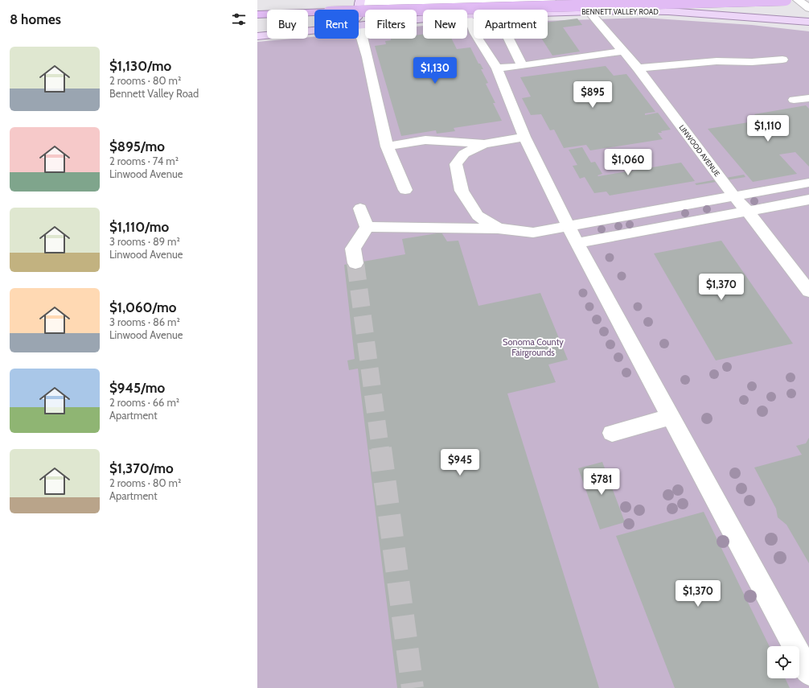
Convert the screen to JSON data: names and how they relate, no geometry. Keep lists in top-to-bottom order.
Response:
{
  "streets": {
    "main road": ["BENNETT VALLEY ROAD"],
    "street": ["LINWOOD AVENUE"]
  },
  "crossings": [
    ["BENNETT VALLEY ROAD", "LINWOOD AVENUE"]
  ],
  "parks": ["Sonoma County Fairgrounds"],
  "page": {
    "heading": "8 homes",
    "chip": [
      "Buy",
      "Rent",
      "Filters",
      "New",
      "Apartment"
    ],
    "list": [
      {
        "name": "$1,130/mo",
        "note": "2 rooms · 80 m² · Bennett Valley Road"
      },
      {
        "name": "$895/mo",
        "note": "2 rooms · 74 m² · Linwood Avenue"
      },
      {
        "name": "$1,110/mo",
        "note": "3 rooms · 89 m² · Linwood Avenue"
      },
      {
        "name": "$1,060/mo",
        "note": "3 rooms · 86 m² · Linwood Avenue"
      },
      {
        "name": "$945/mo",
        "note": "2 rooms · 66 m² · Apartment"
      },
      {
        "name": "$1,370/mo",
        "note": "2 rooms · 80 m² · Apartment"
      }
    ],
    "price": [
      "$1,130",
      "$895",
      "$1,110",
      "$1,060",
      "$1,370",
      "$945",
      "$781",
      "$1,370"
    ]
  }
}
